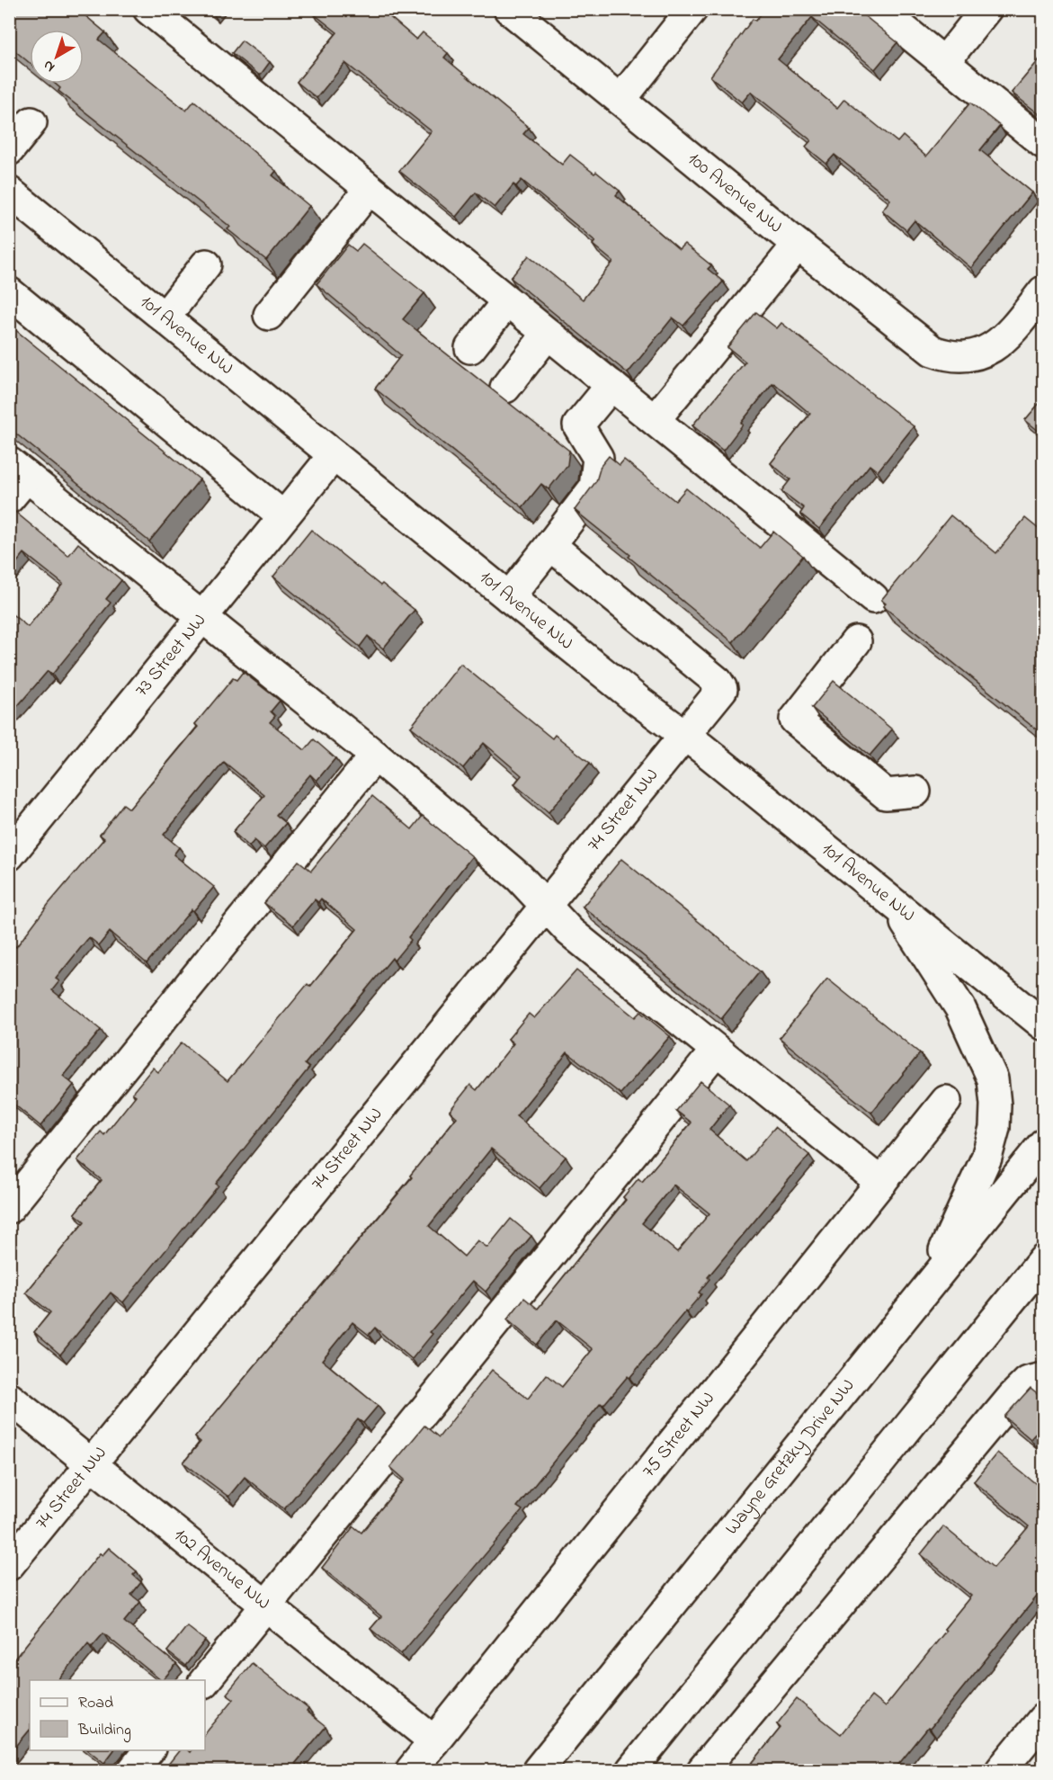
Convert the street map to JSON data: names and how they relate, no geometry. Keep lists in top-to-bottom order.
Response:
{
  "streets": {
    "street": [
      "100 Avenue NW",
      "101 Avenue NW",
      "73 Street NW",
      "74 Street NW",
      "75 Street NW",
      "Wayne Gretzky Drive NW",
      "102 Avenue NW"
    ]
  },
  "crossings": [
    ["101 Avenue NW", "73 Street NW"],
    ["101 Avenue NW", "74 Street NW"],
    ["74 Street NW", "102 Avenue NW"],
    ["75 Street NW", "102 Avenue NW"]
  ],
  "legend": ["Road", "Building"],
  "north": "bottom left"
}
